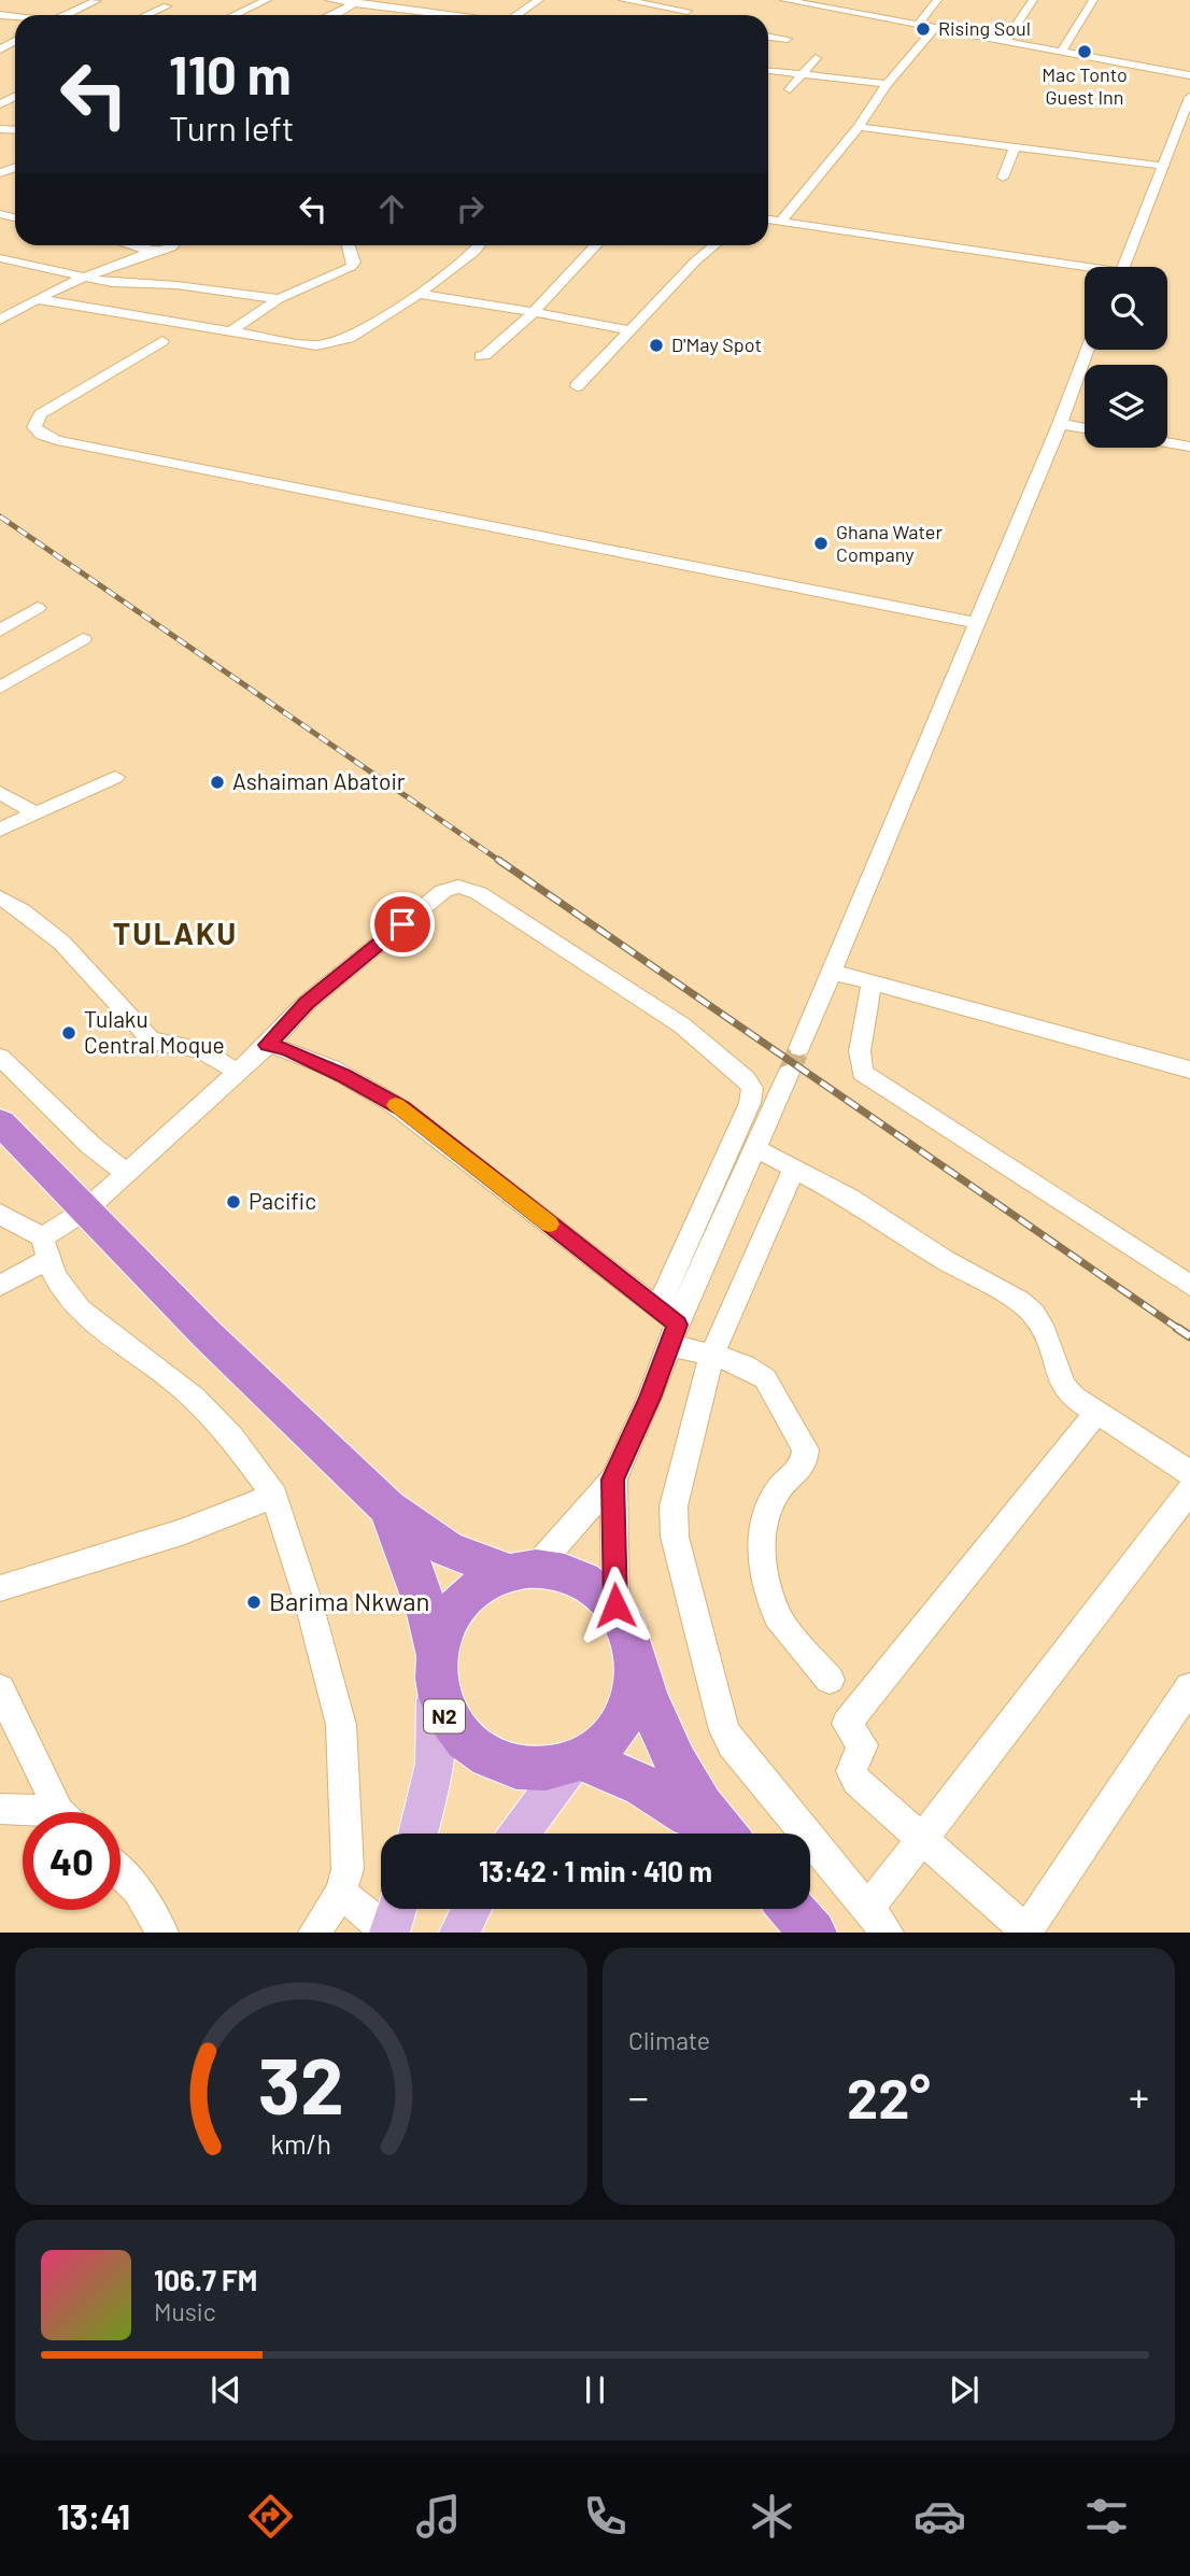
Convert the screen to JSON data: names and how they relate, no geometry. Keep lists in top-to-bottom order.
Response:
{
  "streets": {
    "highway": ["N2"]
  },
  "districts": ["TULAKU"],
  "places": [
    "Rising Soul",
    "Mac Tonto Guest Inn",
    "D'May Spot",
    "Ghana Water Company",
    "Ashaiman Abatoir",
    "Tulaku Central Moque",
    "Pacific",
    "Barima Nkwan"
  ],
  "page": {
    "turn": ["110 m", "Turn left"],
    "limit": "40",
    "trip": "13:42 · 1 min · 410 m",
    "tile": "Climate",
    "heat": ["−", "22°", "+"],
    "song": ["106.7 FM", "Music"],
    "tabs": "13:41",
    "gauge": ["32", "km/h"]
  }
}
